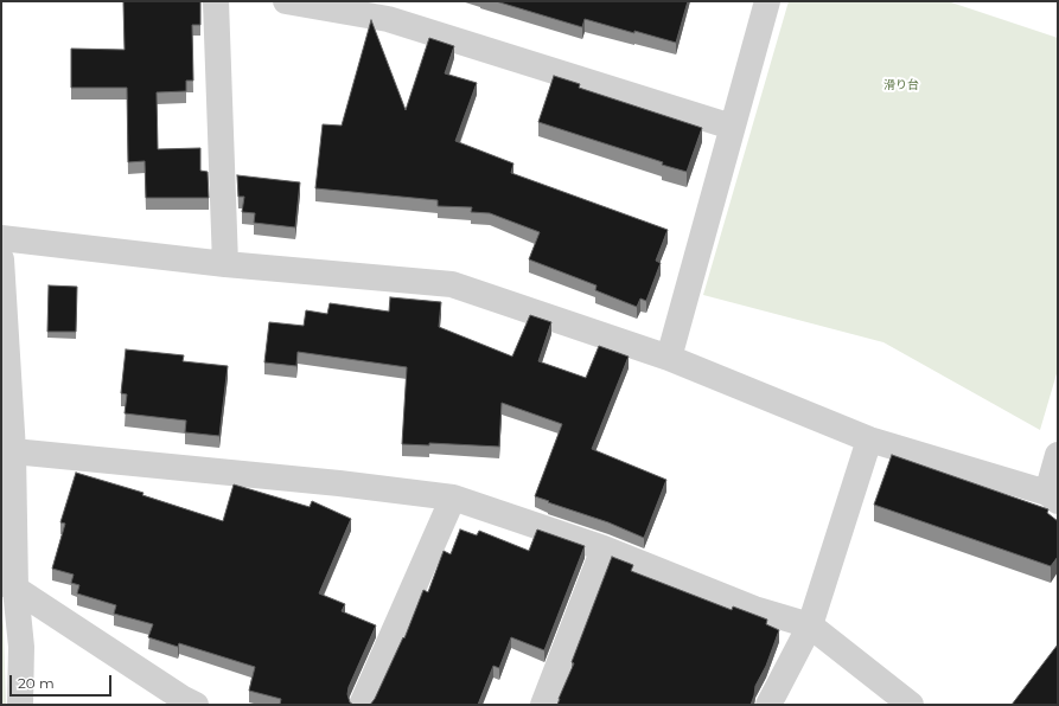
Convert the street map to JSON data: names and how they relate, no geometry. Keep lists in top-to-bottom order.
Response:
{
  "parks": ["滑り台"],
  "scale_bar": "20 m"
}
